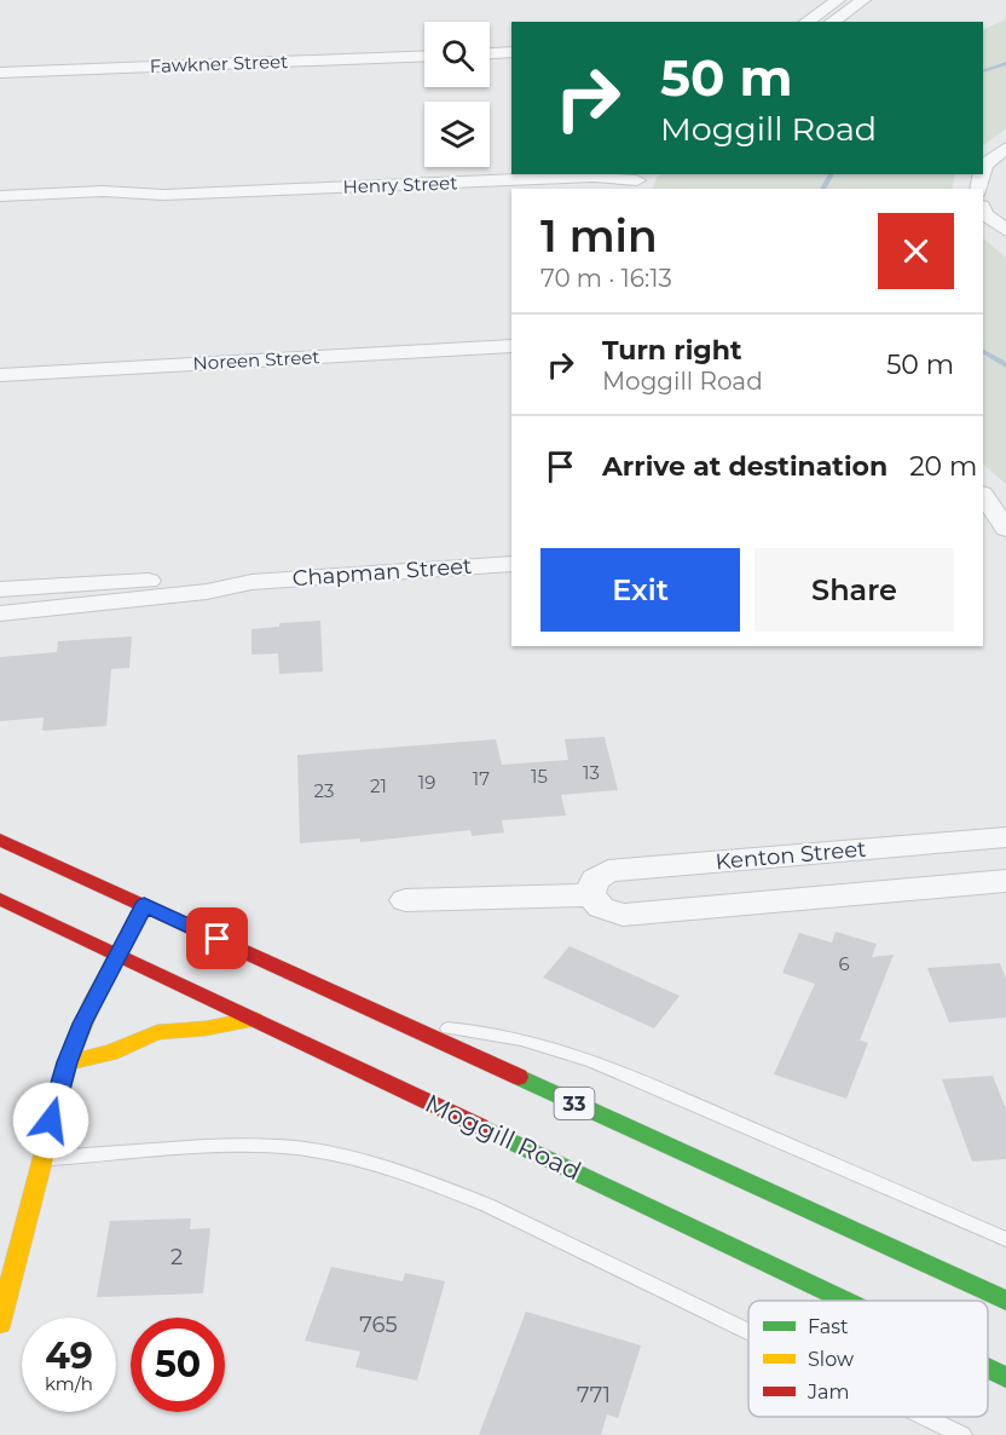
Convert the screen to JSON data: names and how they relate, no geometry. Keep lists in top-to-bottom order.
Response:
{
  "streets": {
    "main road": ["33", "Moggill Road"],
    "street": [
      "Fawkner Street",
      "Henry Street",
      "Noreen Street",
      "Chapman Street",
      "Kenton Street"
    ]
  },
  "house_numbers": [
    "13",
    "15",
    "17",
    "19",
    "21",
    "23",
    "6",
    "2",
    "765",
    "771"
  ],
  "legend": ["Fast", "Slow", "Jam"],
  "page": {
    "turn": ["50 m", "Moggill Road"],
    "heading": ["1 min", "70 m · 16:13"],
    "list": [
      {
        "name": "Turn right",
        "note": "Moggill Road",
        "value": "50 m"
      },
      {
        "name": "Arrive at destination",
        "value": "20 m"
      }
    ],
    "buttons": ["Exit", "Share"],
    "speed": "49 km/h",
    "limit": "50"
  }
}
